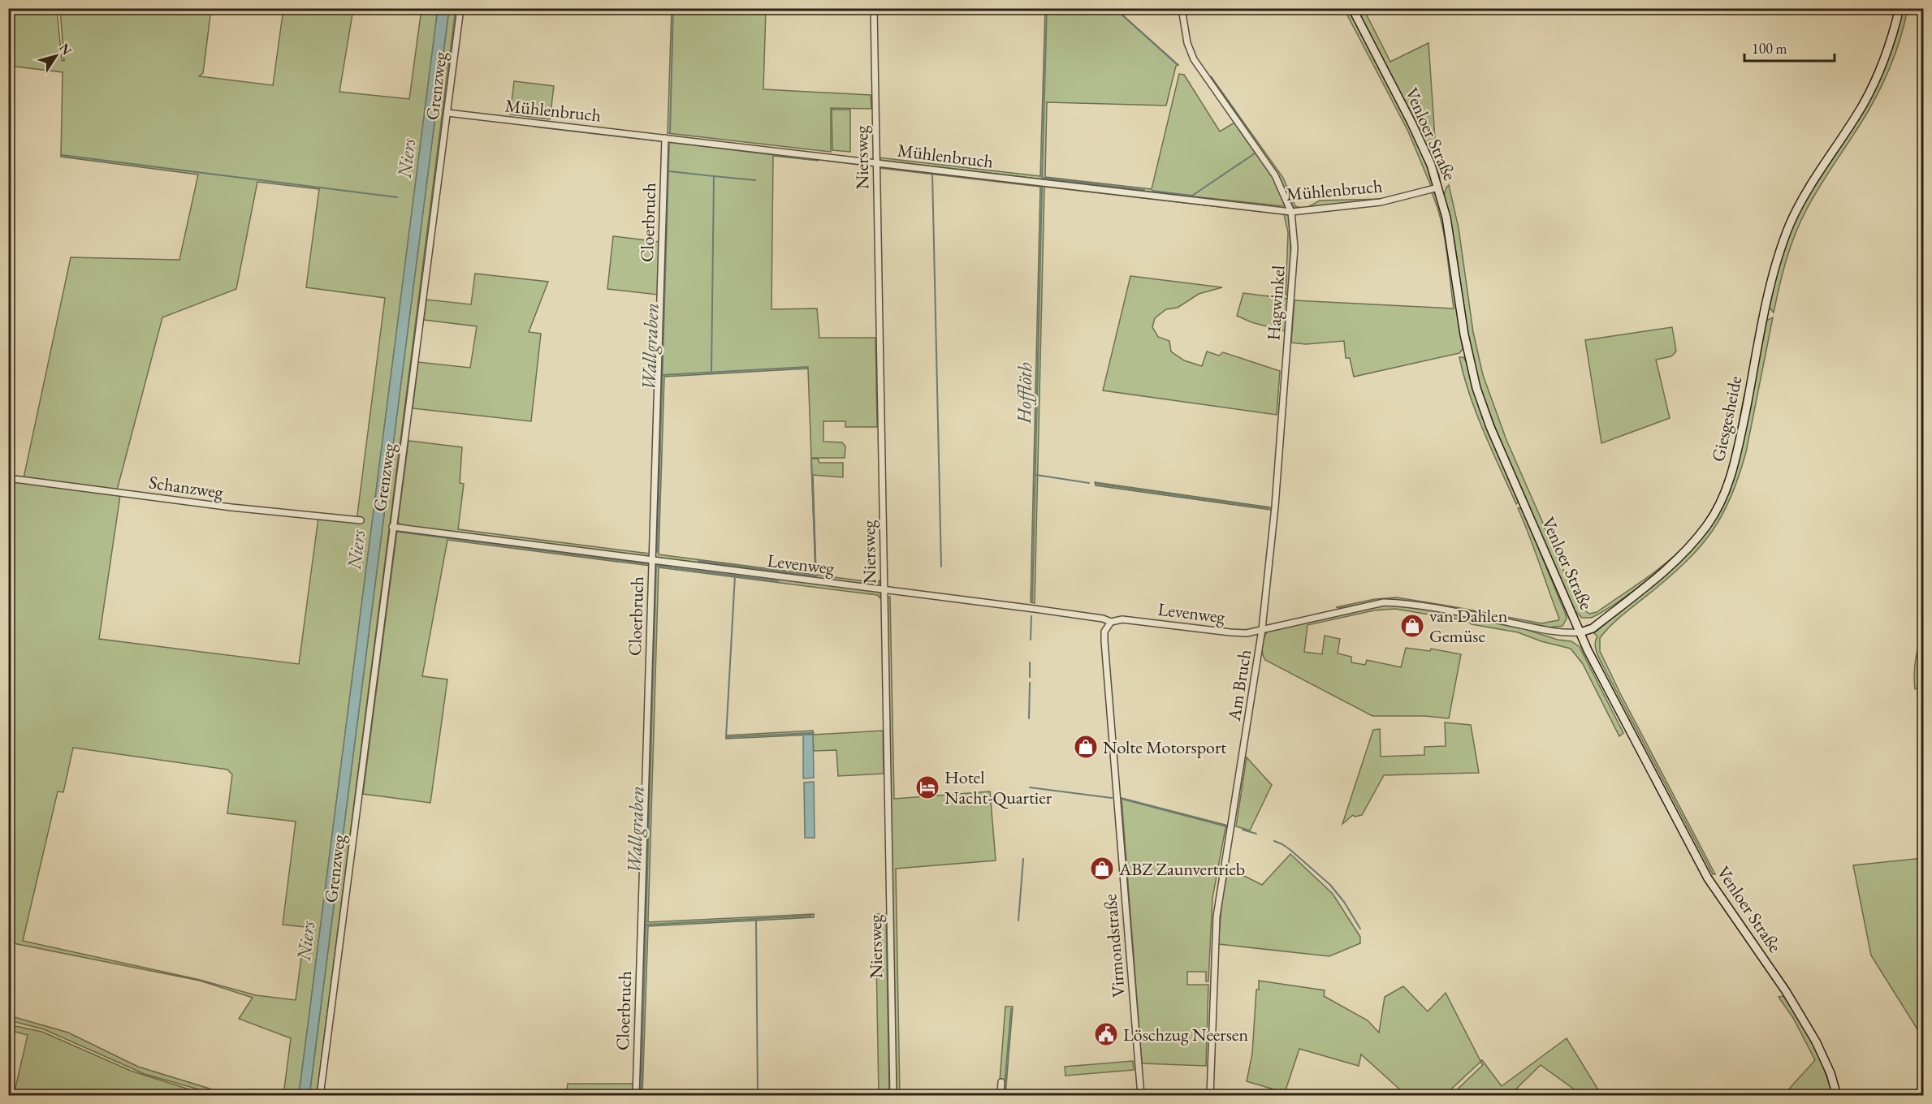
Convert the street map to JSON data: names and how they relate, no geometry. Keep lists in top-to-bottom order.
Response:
{
  "streets": {
    "main road": ["Venloer Straße", "Giesgesheide"],
    "street": [
      "Grenzweg",
      "Mühlenbruch",
      "Niersweg",
      "Cloerbruch",
      "Hagwinkel",
      "Schanzweg",
      "Levenweg",
      "Am Bruch",
      "Virmondstraße"
    ]
  },
  "crossings": [
    ["Grenzweg", "Mühlenbruch"],
    ["Grenzweg", "Levenweg"],
    ["Mühlenbruch", "Venloer Straße"],
    ["Mühlenbruch", "Niersweg"],
    ["Mühlenbruch", "Cloerbruch"],
    ["Mühlenbruch", "Hagwinkel"],
    ["Venloer Straße", "Giesgesheide"],
    ["Venloer Straße", "Am Bruch"],
    ["Niersweg", "Levenweg"],
    ["Cloerbruch", "Levenweg"],
    ["Hagwinkel", "Levenweg"],
    ["Hagwinkel", "Am Bruch"],
    ["Giesgesheide", "Am Bruch"],
    ["Levenweg", "Am Bruch"],
    ["Levenweg", "Virmondstraße"]
  ],
  "water": ["Niers", "Wallgraben", "Hofflöth"],
  "places": {
    "shop": ["van Dahlen Gemüse", "Nolte Motorsport", "ABZ Zaunvertrieb"],
    "hotel": ["Hotel Nacht-Quartier"],
    "public building": ["Löschzug Neersen"]
  },
  "scale_bar": "100 m",
  "north": "top right"
}
